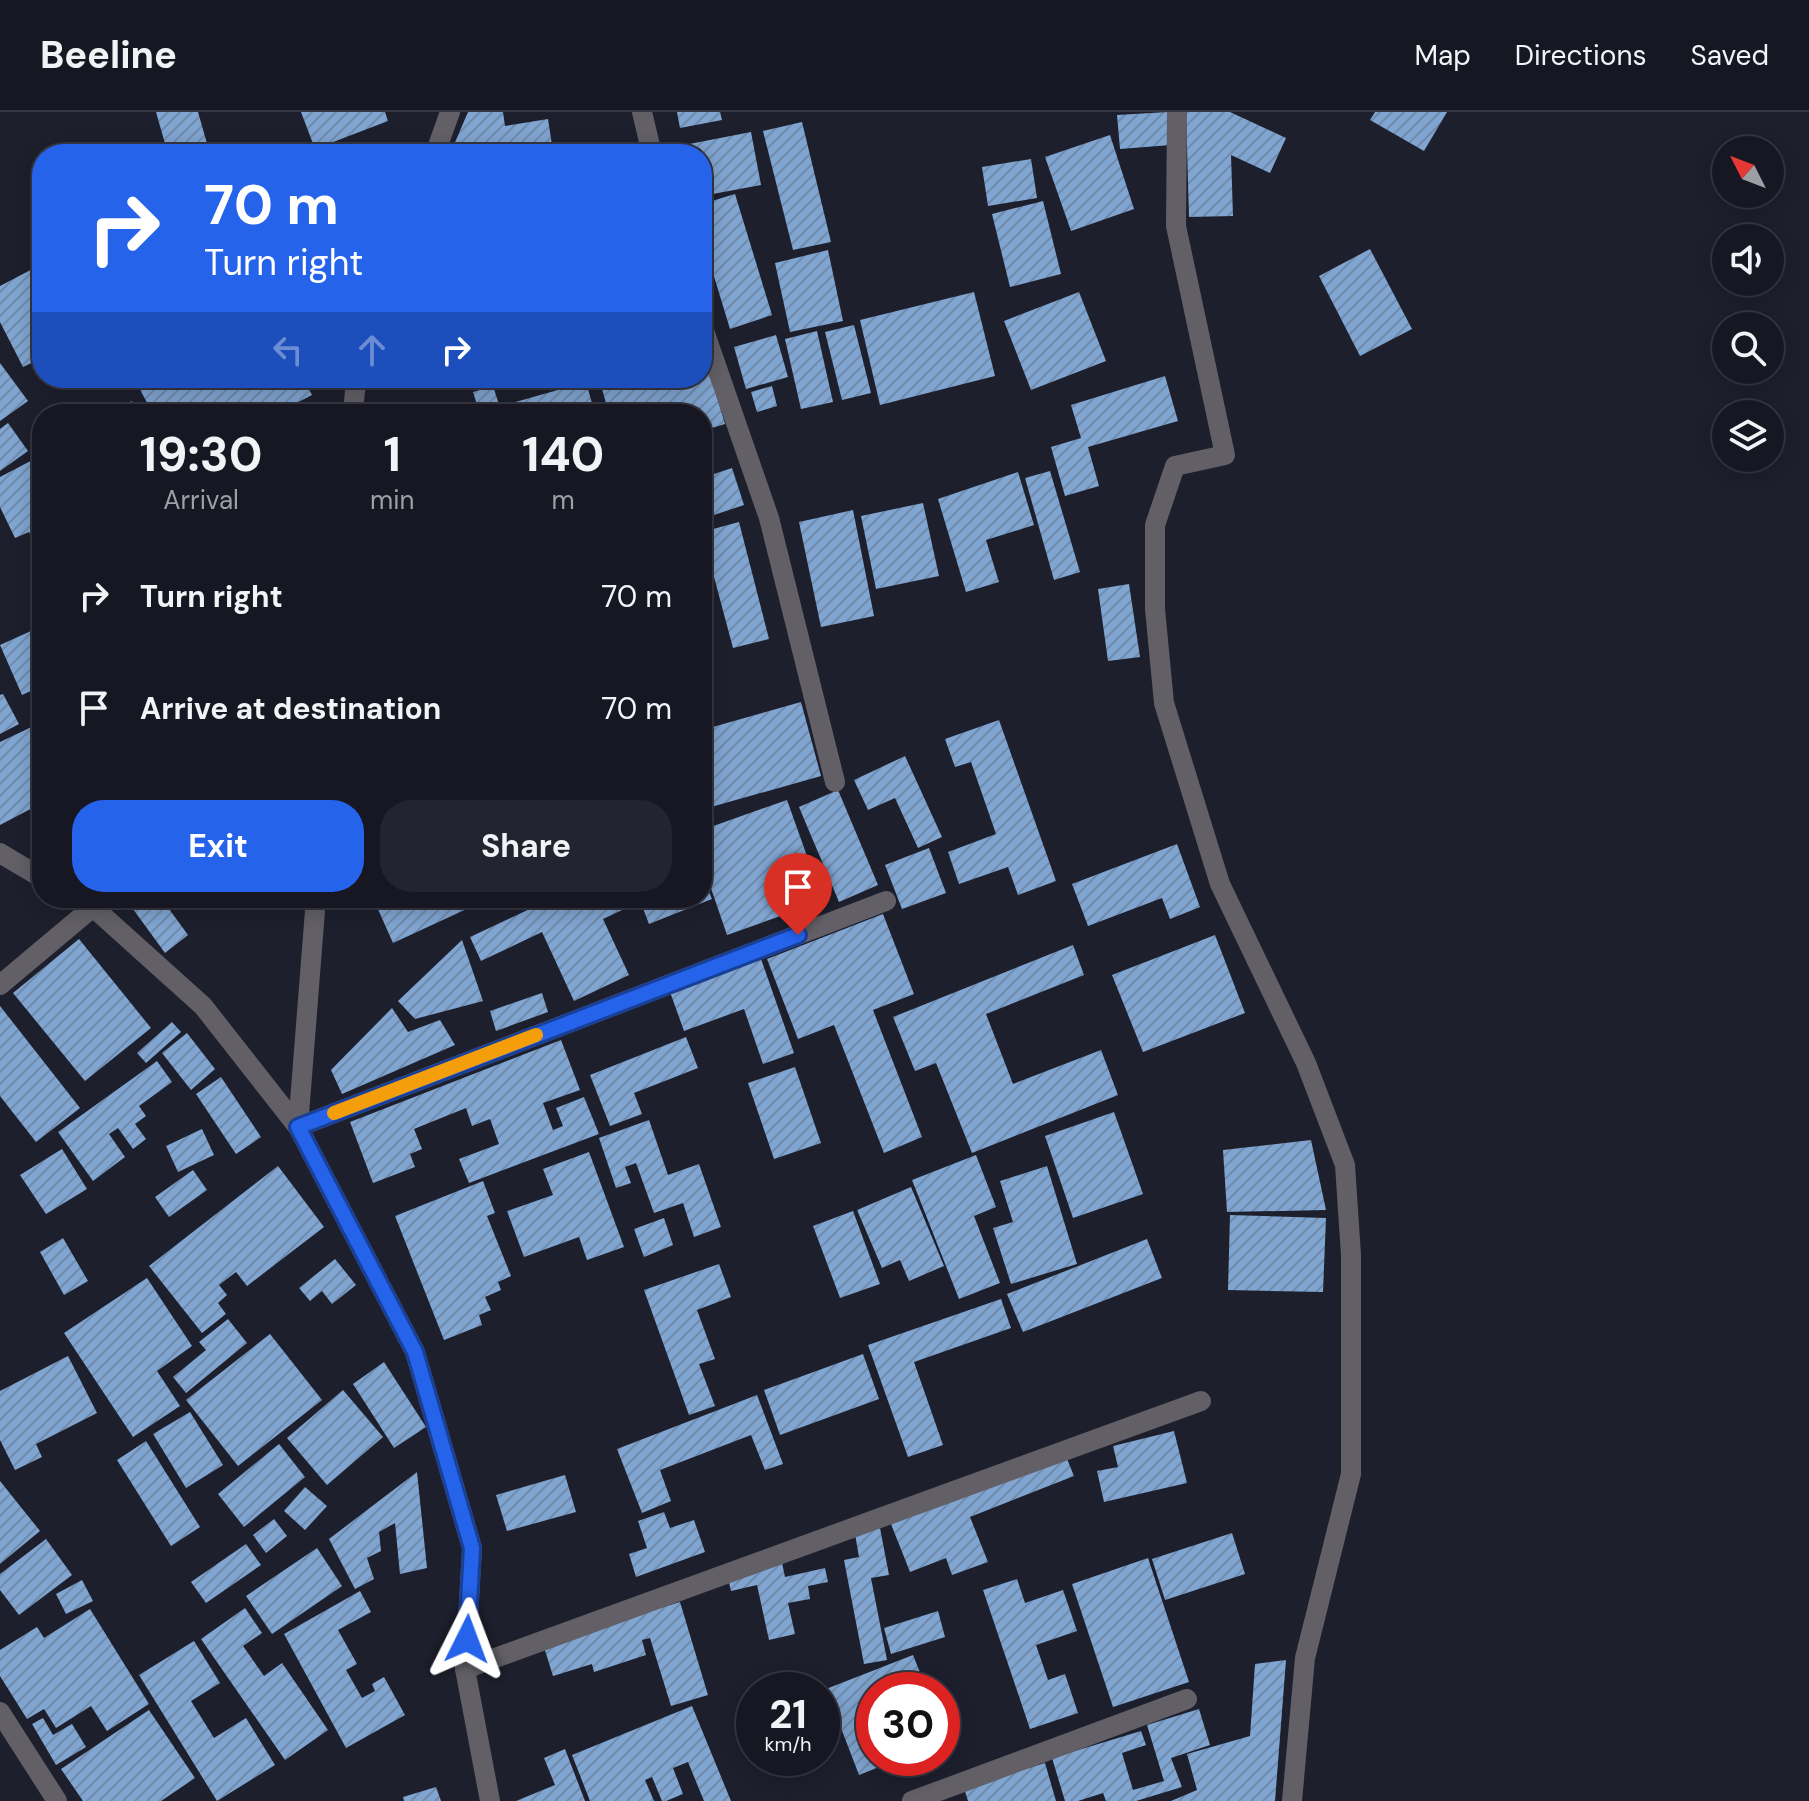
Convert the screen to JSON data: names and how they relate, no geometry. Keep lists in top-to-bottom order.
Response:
{
  "north": "top left",
  "page": {
    "header": "Beeline",
    "nav": ["Map", "Directions", "Saved"],
    "turn": ["70 m", "Turn right"],
    "eta": [
      "19:30",
      "Arrival",
      "1",
      "min",
      "140",
      "m"
    ],
    "list": [
      {
        "name": "Turn right",
        "value": "70 m"
      },
      {
        "name": "Arrive at destination",
        "value": "70 m"
      }
    ],
    "buttons": ["Exit", "Share"],
    "speed": "21 km/h",
    "limit": "30"
  }
}
